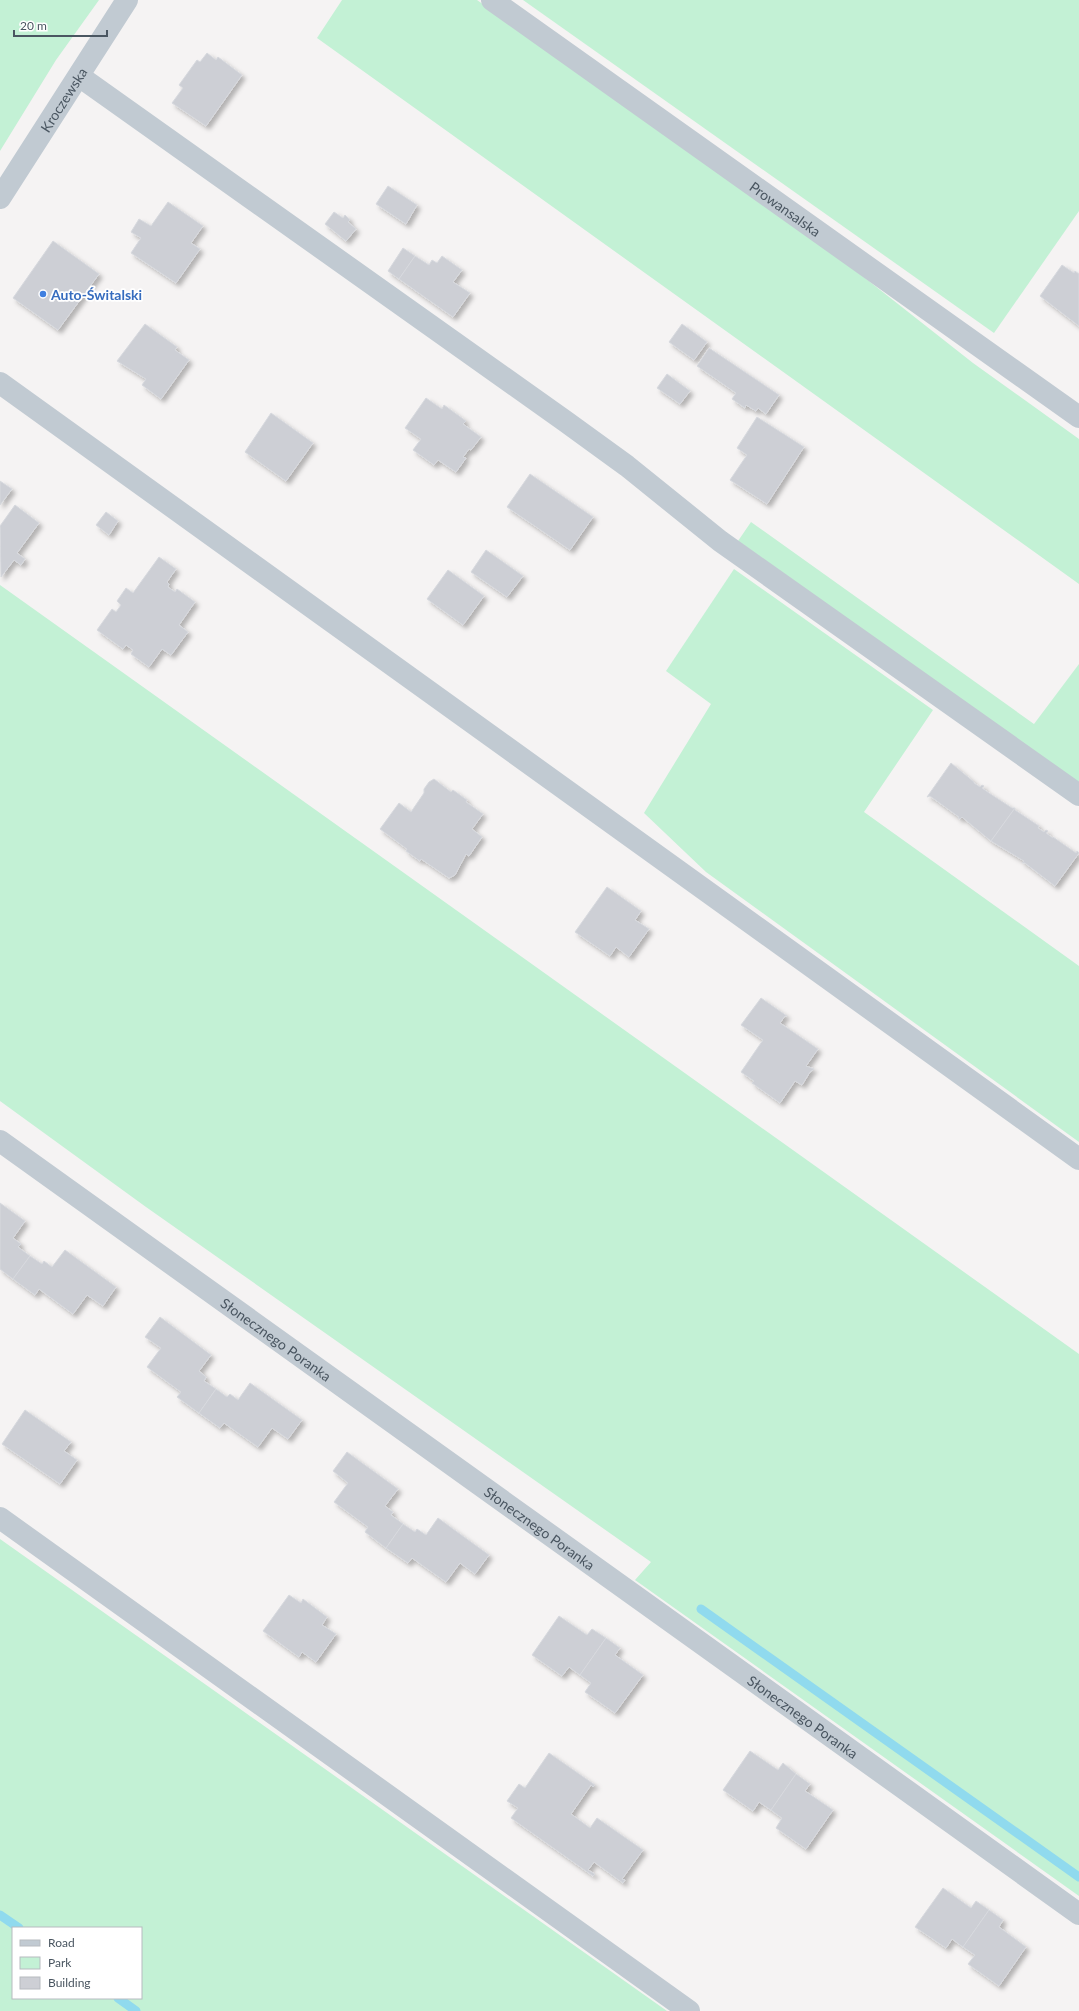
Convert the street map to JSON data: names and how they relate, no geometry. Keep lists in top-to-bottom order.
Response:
{
  "streets": {
    "street": ["Kroczewska", "Prowansalska", "Słonecznego Poranka"]
  },
  "places": ["Auto-Świtalski"],
  "legend": ["Road", "Park", "Building"],
  "scale_bar": "20 m"
}
